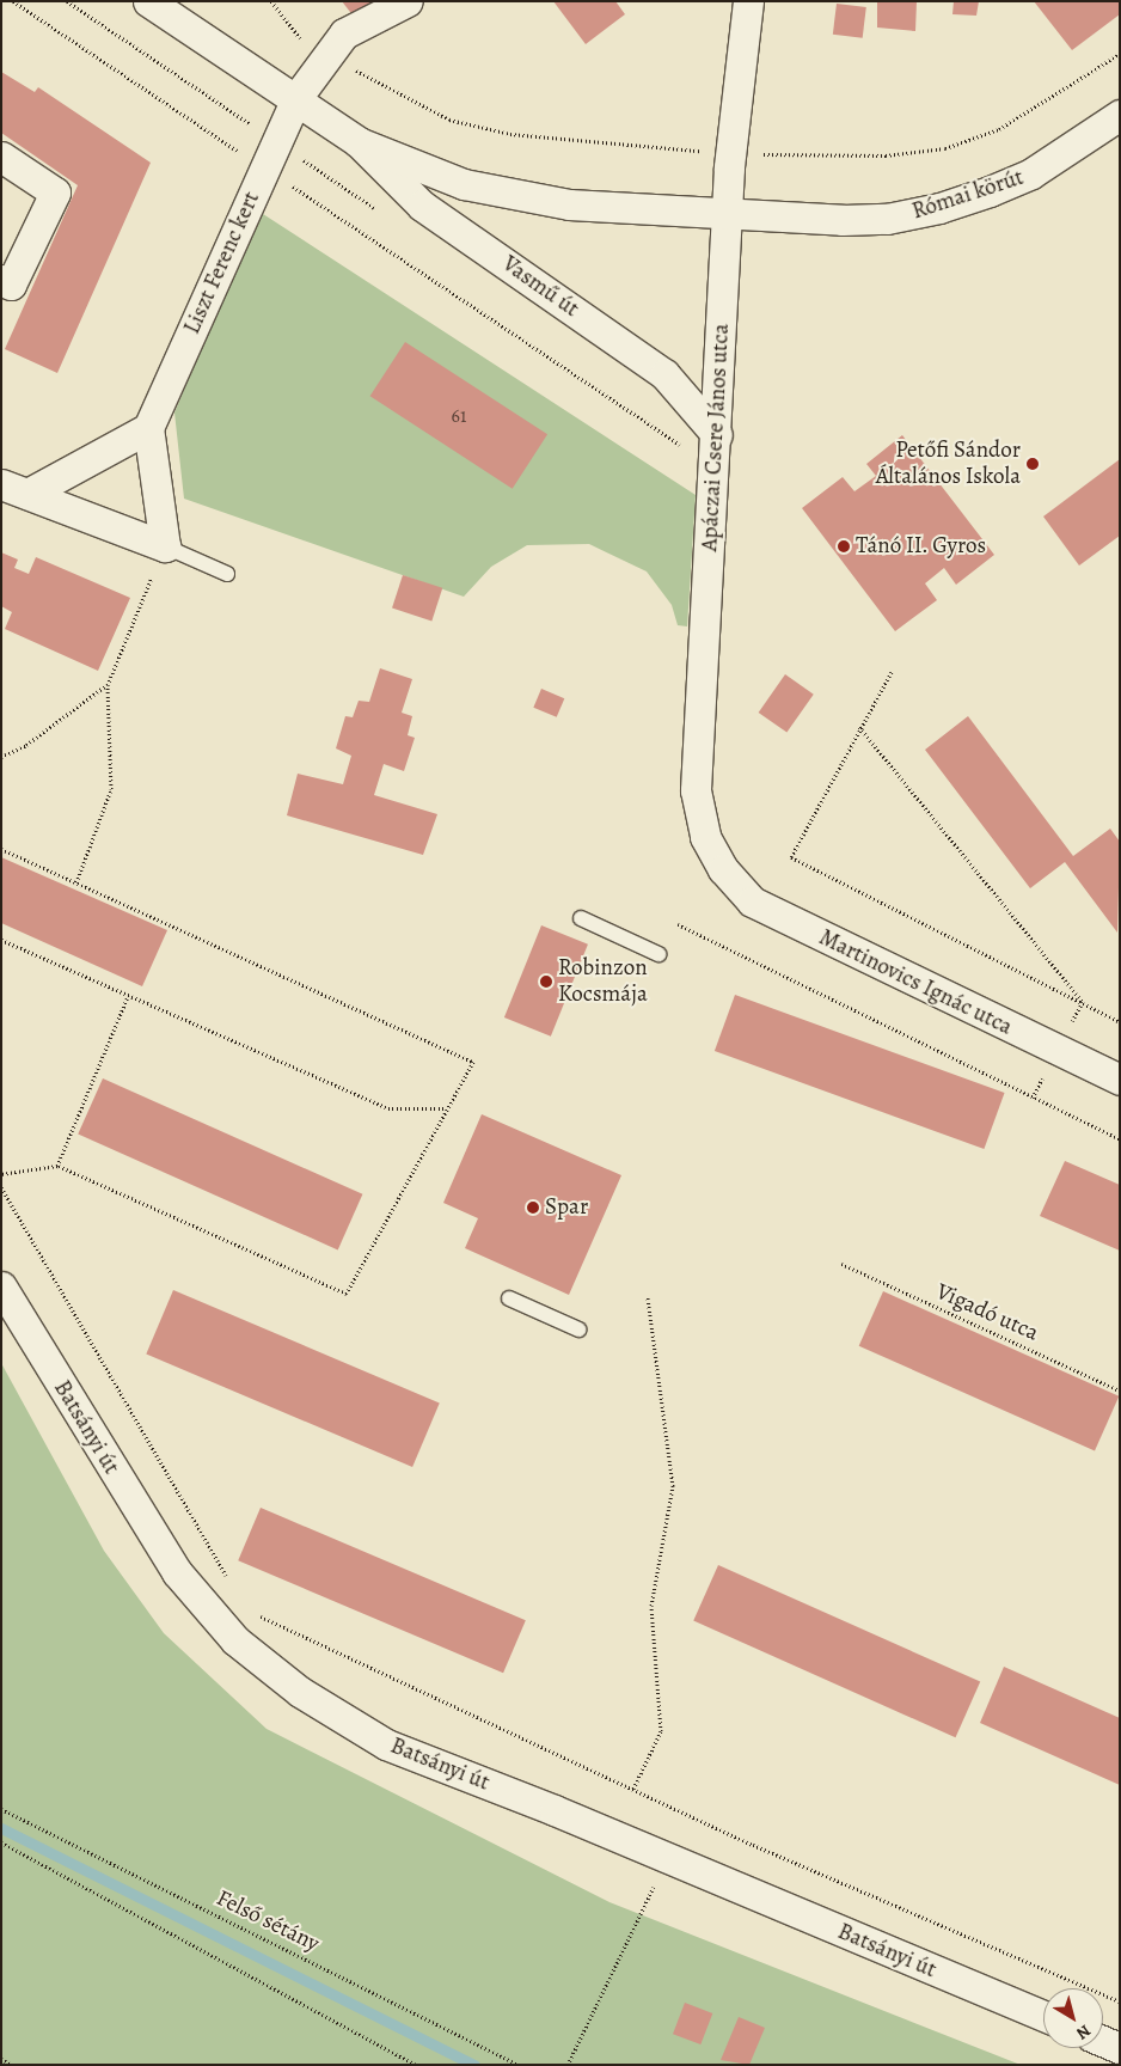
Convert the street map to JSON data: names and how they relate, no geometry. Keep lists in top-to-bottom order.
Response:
{
  "streets": {
    "street": [
      "Római körút",
      "Liszt Ferenc kert",
      "Vasmű út",
      "Apáczai Csere János utca",
      "Martinovics Ignác utca",
      "Batsányi út"
    ],
    "path": ["Vigadó utca", "Felső sétány"]
  },
  "crossings": [
    ["Római körút", "Vasmű út"],
    ["Római körút", "Apáczai Csere János utca"],
    ["Liszt Ferenc kert", "Vasmű út"],
    ["Vasmű út", "Apáczai Csere János utca"],
    ["Apáczai Csere János utca", "Martinovics Ignác utca"]
  ],
  "places": [
    "Petőfi Sándor Általános Iskola",
    "Tánó II. Gyros",
    "Robinzon Kocsmája",
    "Spar"
  ],
  "house_numbers": ["61"],
  "north": "bottom right"
}
